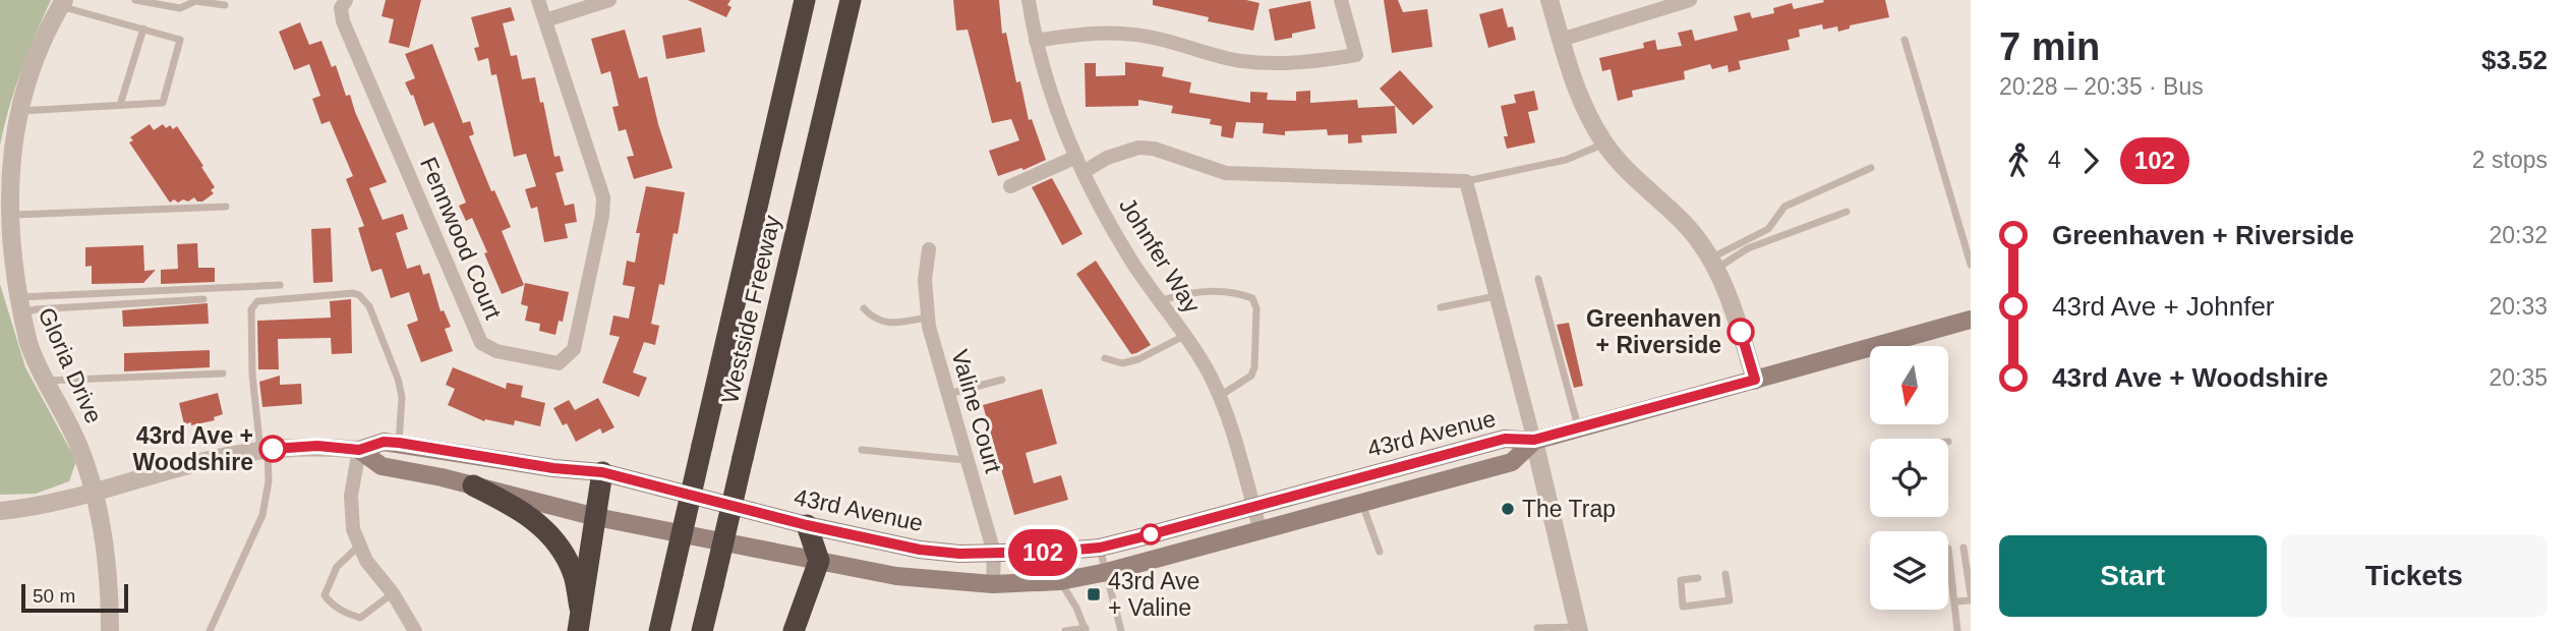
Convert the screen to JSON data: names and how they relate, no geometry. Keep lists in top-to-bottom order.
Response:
{
  "streets": {
    "highway": ["Westside Freeway"],
    "main road": ["43rd Avenue"],
    "street": [
      "Fennwood Court",
      "Johnfer Way",
      "Gloria Drive",
      "Valine Court"
    ]
  },
  "crossings": [
    ["Johnfer Way", "43rd Avenue"],
    ["Gloria Drive", "43rd Avenue"],
    ["Valine Court", "43rd Avenue"]
  ],
  "places": {
    "other": ["Greenhaven + Riverside", "43rd Ave + Woodshire", "The Trap"],
    "transit": ["43rd Ave + Valine"]
  },
  "lines": ["bus line 102"],
  "scale_bar": "50 m",
  "north": "bottom",
  "page": {
    "on_map": "102",
    "heading": ["7 min", "20:28 – 20:35 · Bus", "$3.52"],
    "legs": ["4", "102", "2 stops"],
    "list": [
      {
        "name": "Greenhaven + Riverside",
        "value": "20:32"
      },
      {
        "name": "43rd Ave + Johnfer",
        "value": "20:33"
      },
      {
        "name": "43rd Ave + Woodshire",
        "value": "20:35"
      }
    ],
    "buttons": ["Start", "Tickets"],
    "scale": "50 m"
  }
}
